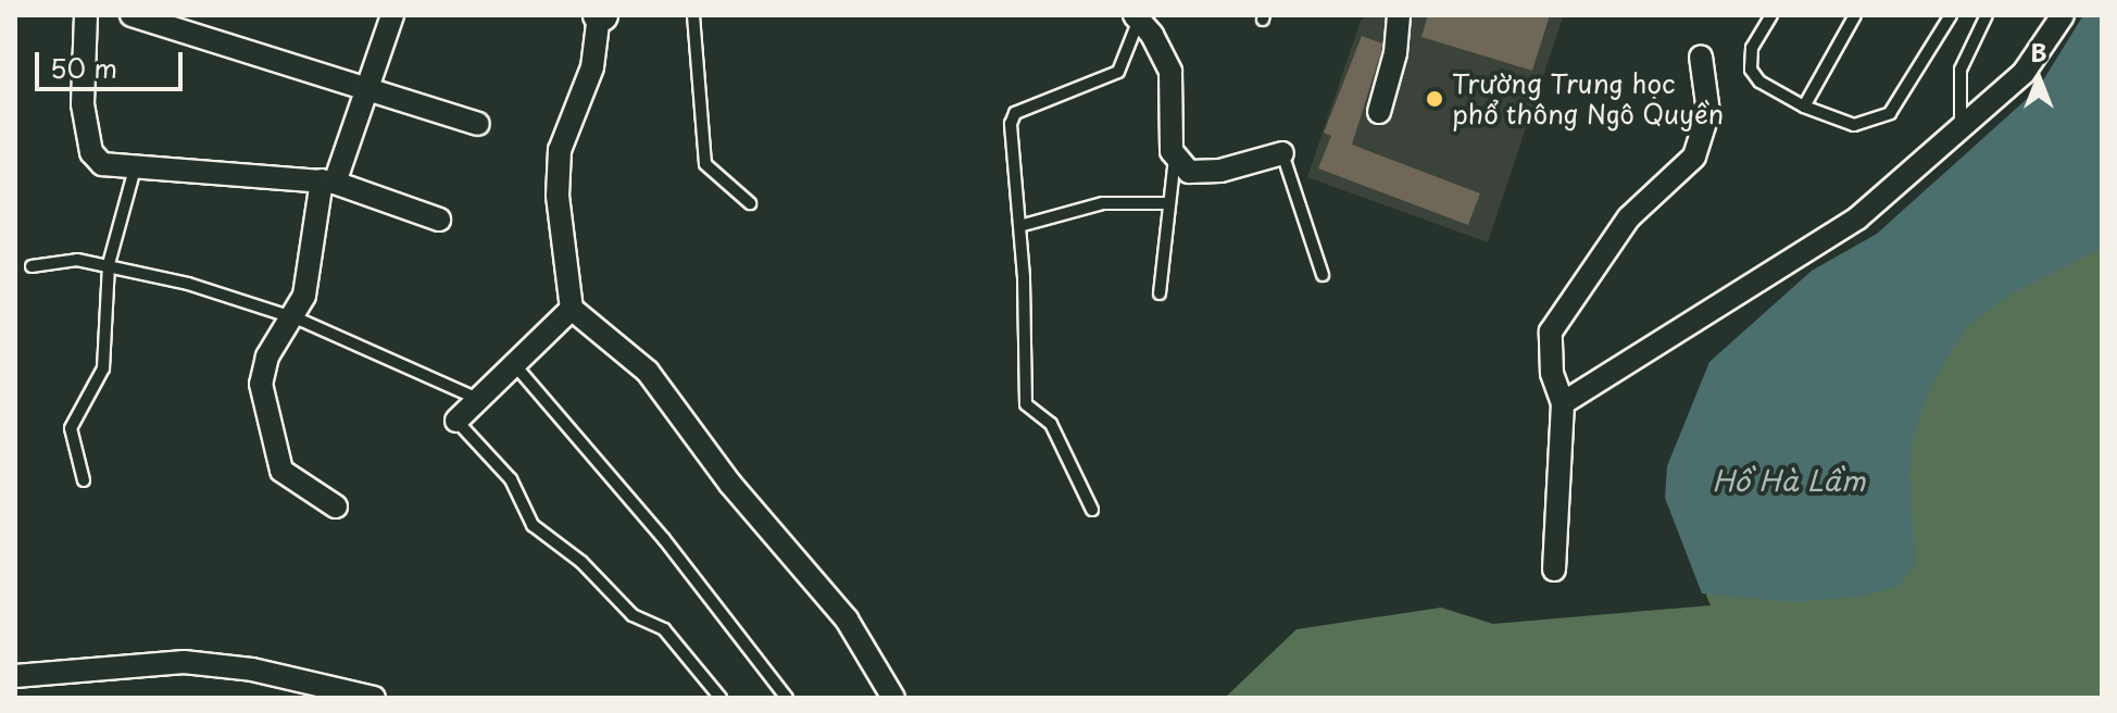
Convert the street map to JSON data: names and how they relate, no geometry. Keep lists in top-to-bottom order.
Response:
{
  "water": ["Hồ Hà Lầm"],
  "places": ["Trường Trung học phổ thông Ngô Quyền"],
  "scale_bar": "50 m",
  "north": "top"
}
